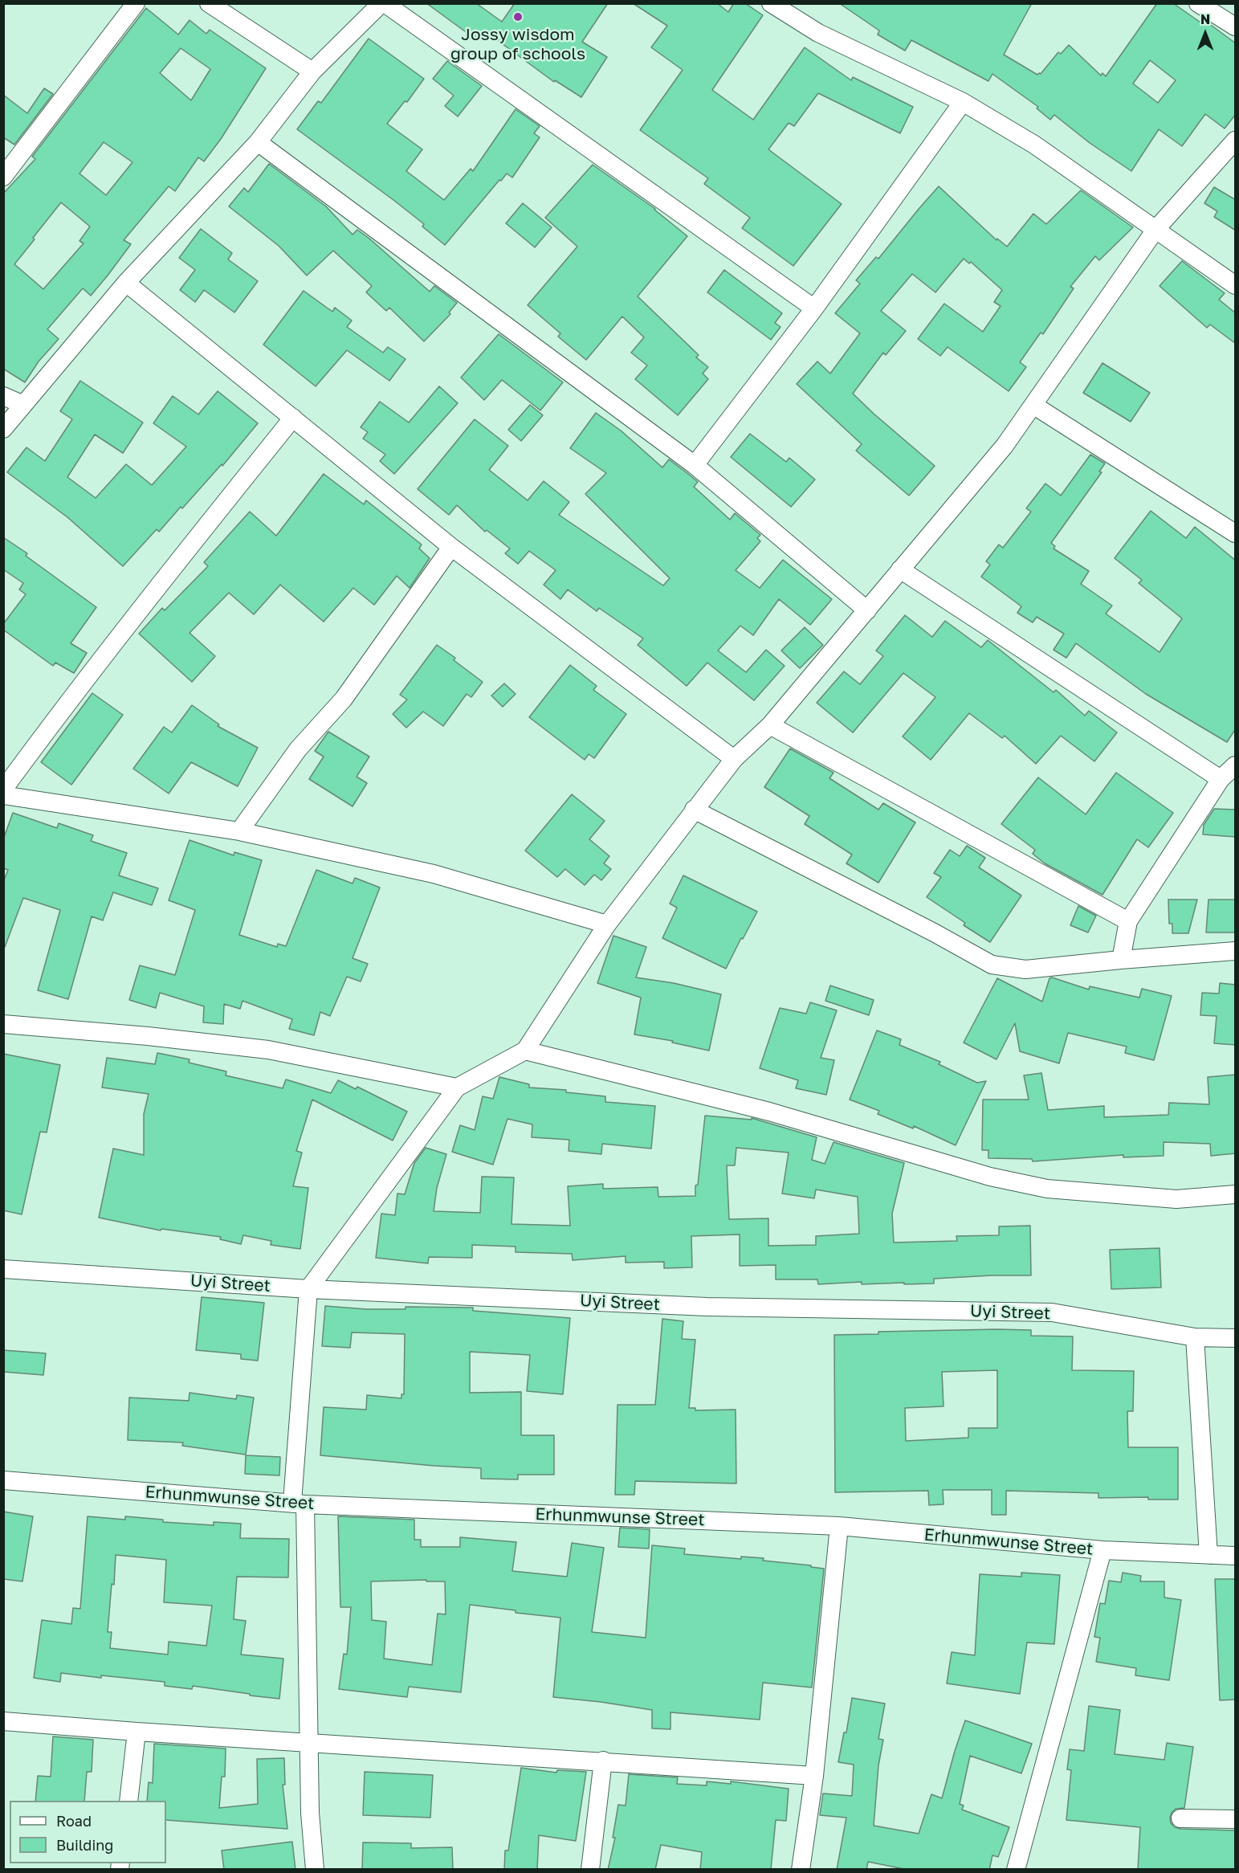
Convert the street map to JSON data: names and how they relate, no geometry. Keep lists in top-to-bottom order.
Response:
{
  "streets": {
    "street": ["Uyi Street", "Erhunmwunse Street"]
  },
  "places": ["Jossy wisdom group of schools"],
  "legend": ["Road", "Building"],
  "north": "top"
}
